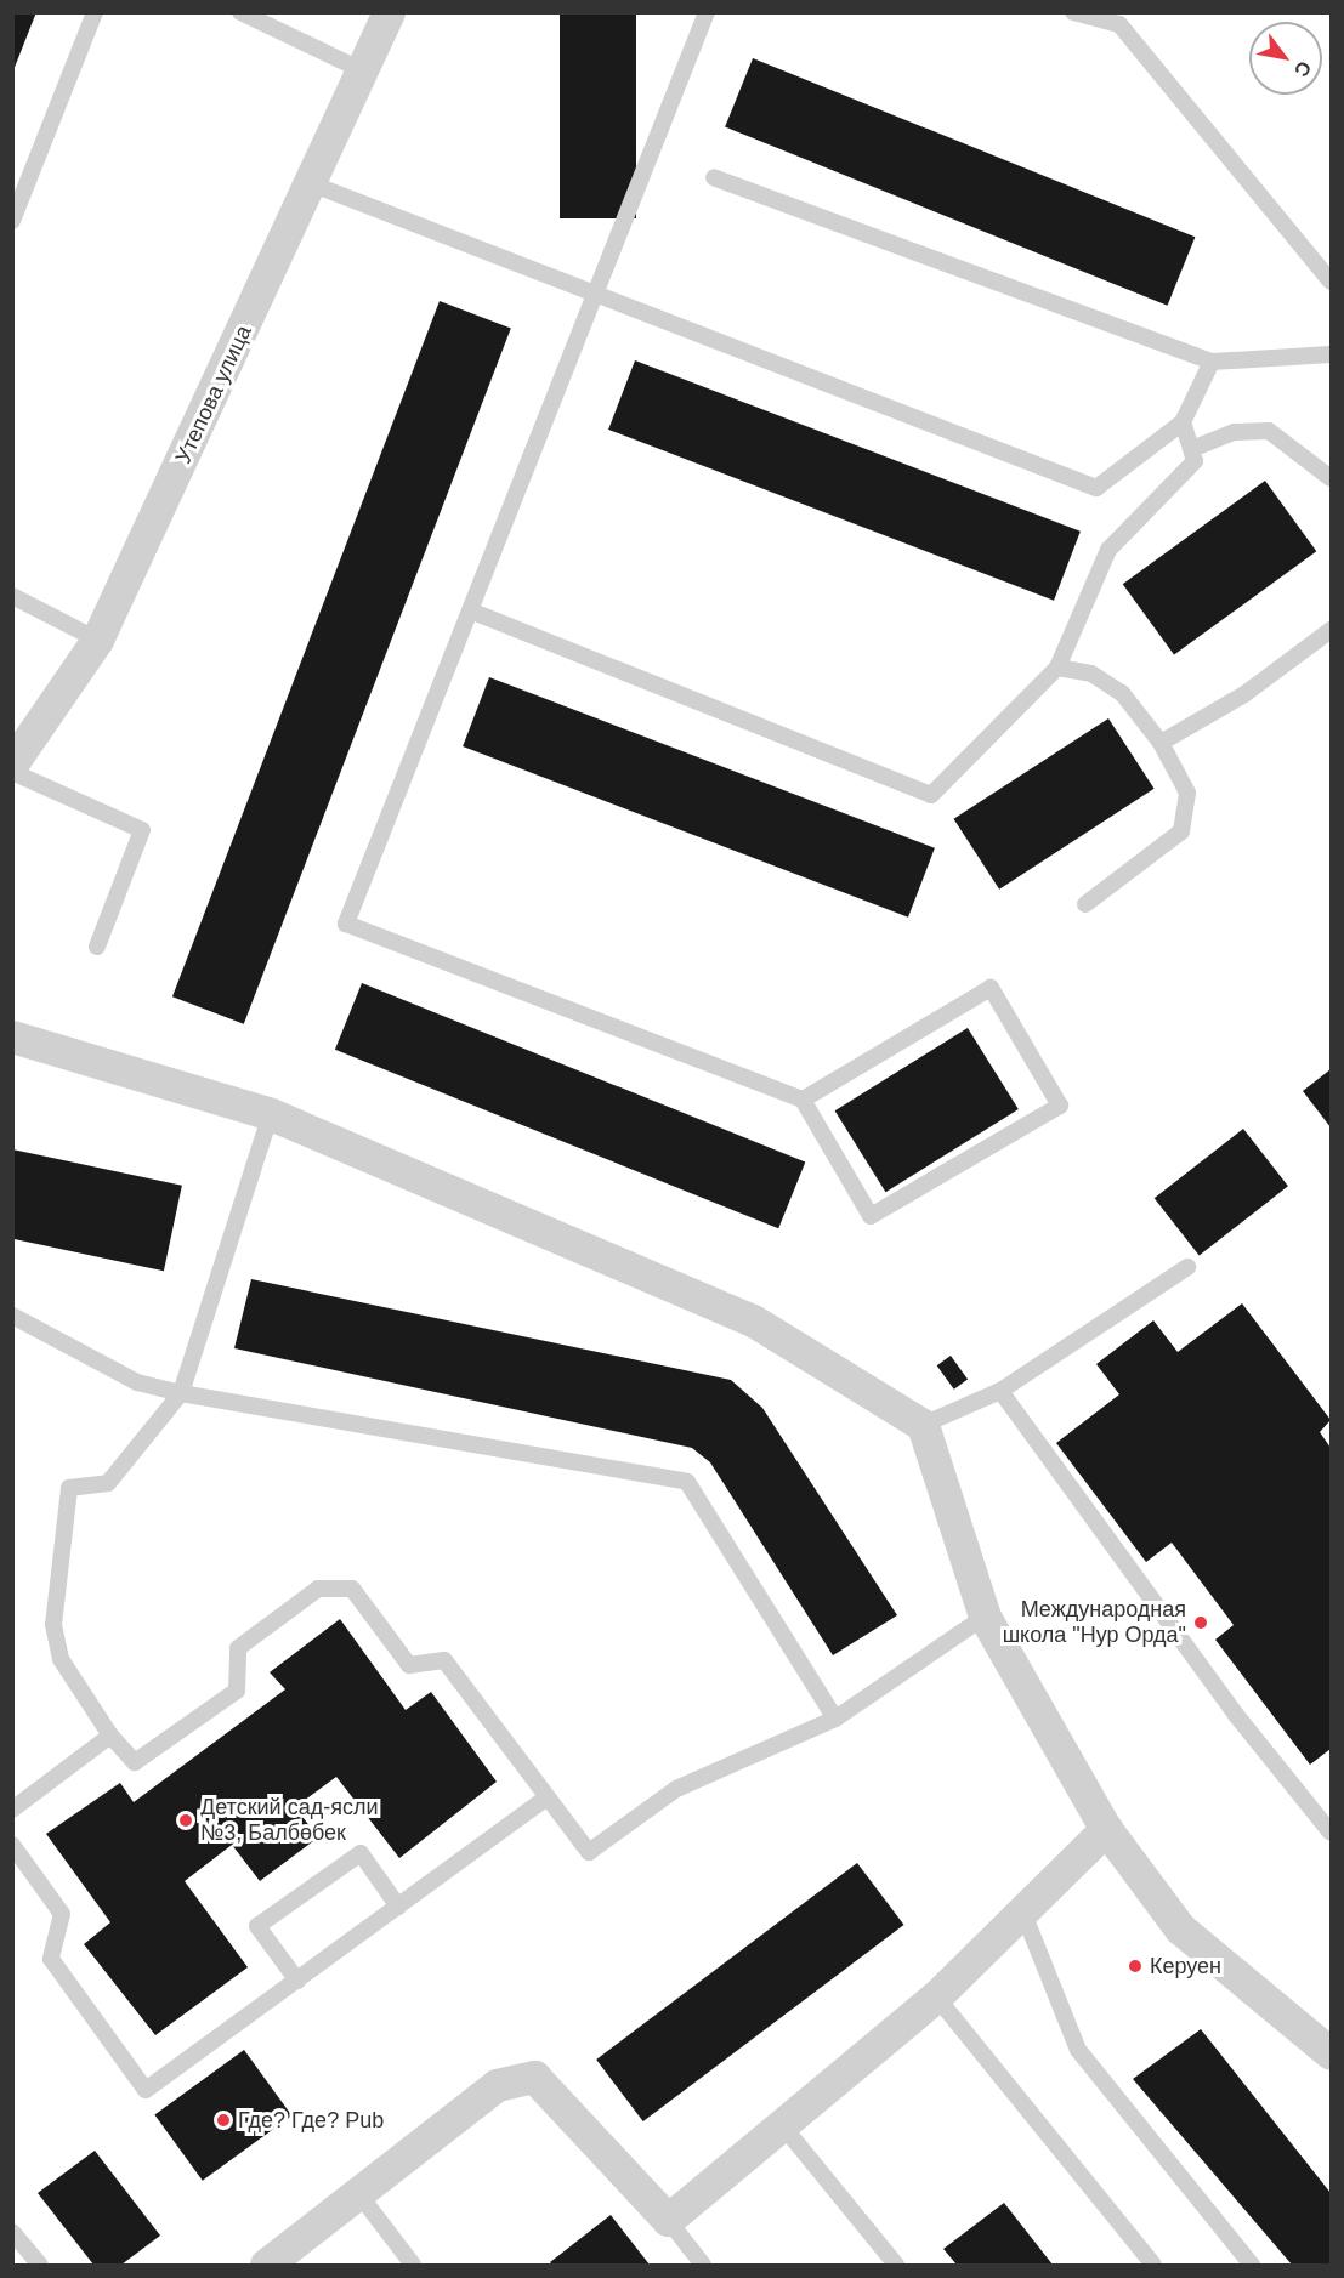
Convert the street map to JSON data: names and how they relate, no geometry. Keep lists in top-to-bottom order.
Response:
{
  "streets": {
    "street": ["Утепова улица"]
  },
  "places": [
    "Международная школа \"Нур Орда\"",
    "Детский сад-ясли №3, Балбөбек",
    "Керуен",
    "Где? Где? Pub"
  ],
  "north": "bottom right"
}
